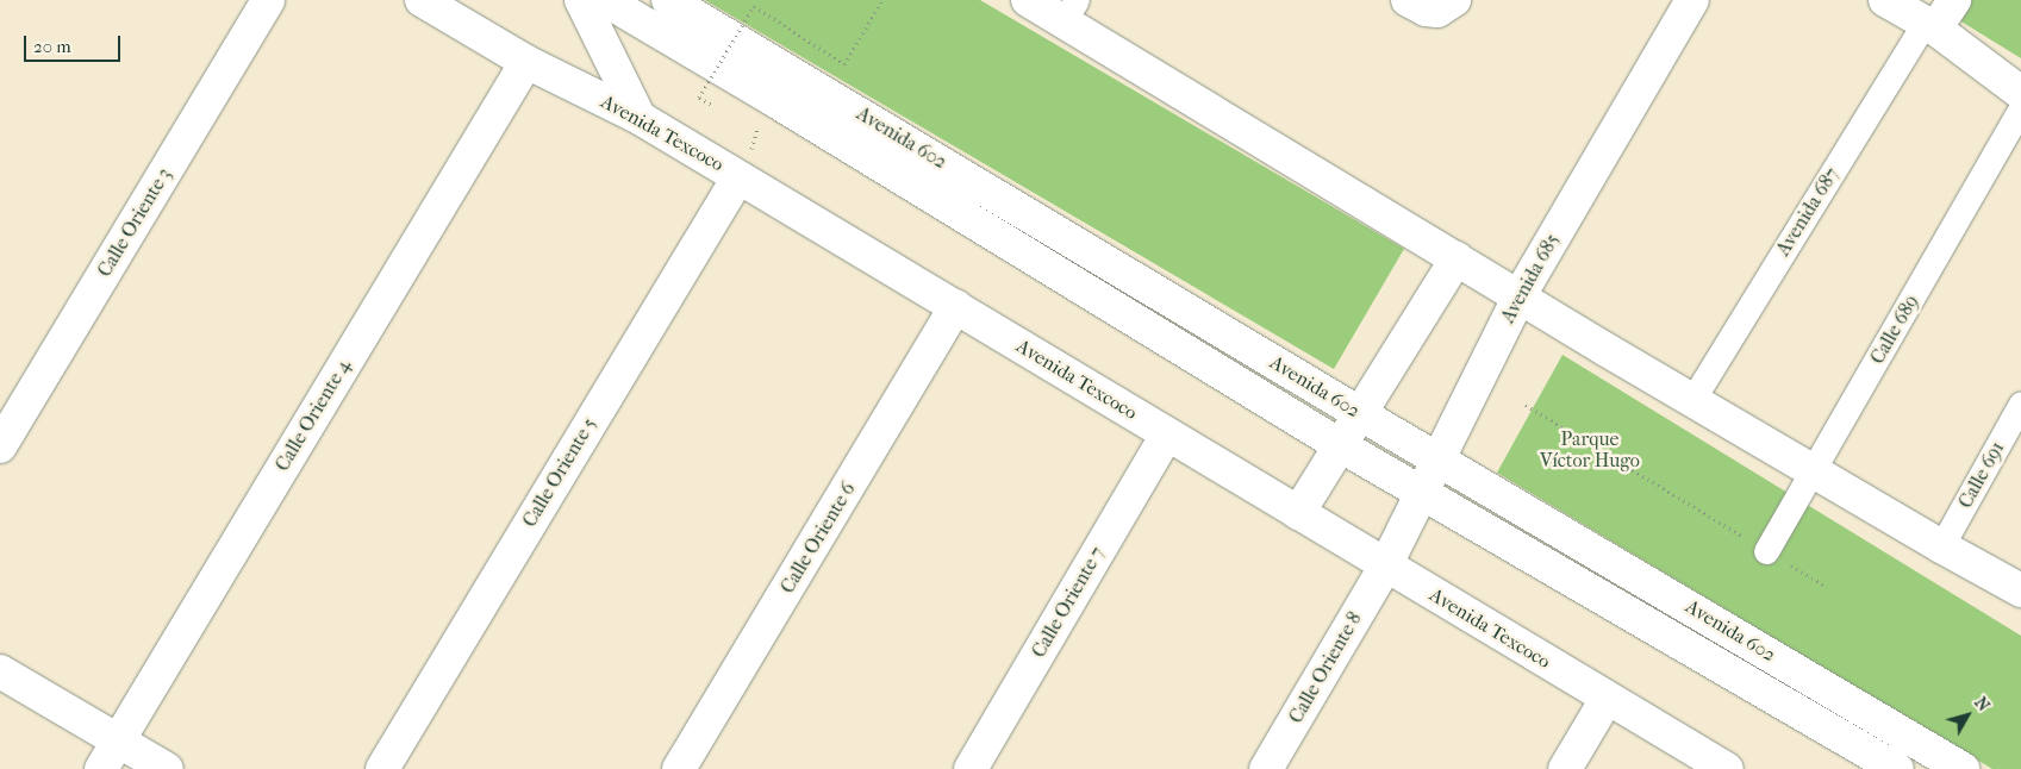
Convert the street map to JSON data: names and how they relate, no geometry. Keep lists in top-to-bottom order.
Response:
{
  "streets": {
    "main road": [
      "Avenida Texcoco",
      "Avenida 602",
      "Calle Oriente 3",
      "Avenida 685",
      "Calle Oriente 4",
      "Calle Oriente 5",
      "Calle Oriente 6",
      "Calle Oriente 7",
      "Calle Oriente 8"
    ],
    "street": ["Avenida 687", "Calle 689", "Calle 691"]
  },
  "crossings": [
    ["Avenida Texcoco", "Avenida 685"],
    ["Avenida Texcoco", "Calle Oriente 4"],
    ["Avenida Texcoco", "Calle Oriente 5"],
    ["Avenida Texcoco", "Calle Oriente 6"],
    ["Avenida Texcoco", "Calle Oriente 7"],
    ["Avenida Texcoco", "Calle Oriente 8"],
    ["Avenida 602", "Avenida 685"],
    ["Avenida 685", "Calle Oriente 8"]
  ],
  "parks": ["Parque Víctor Hugo"],
  "scale_bar": "20 m",
  "north": "top right"
}
